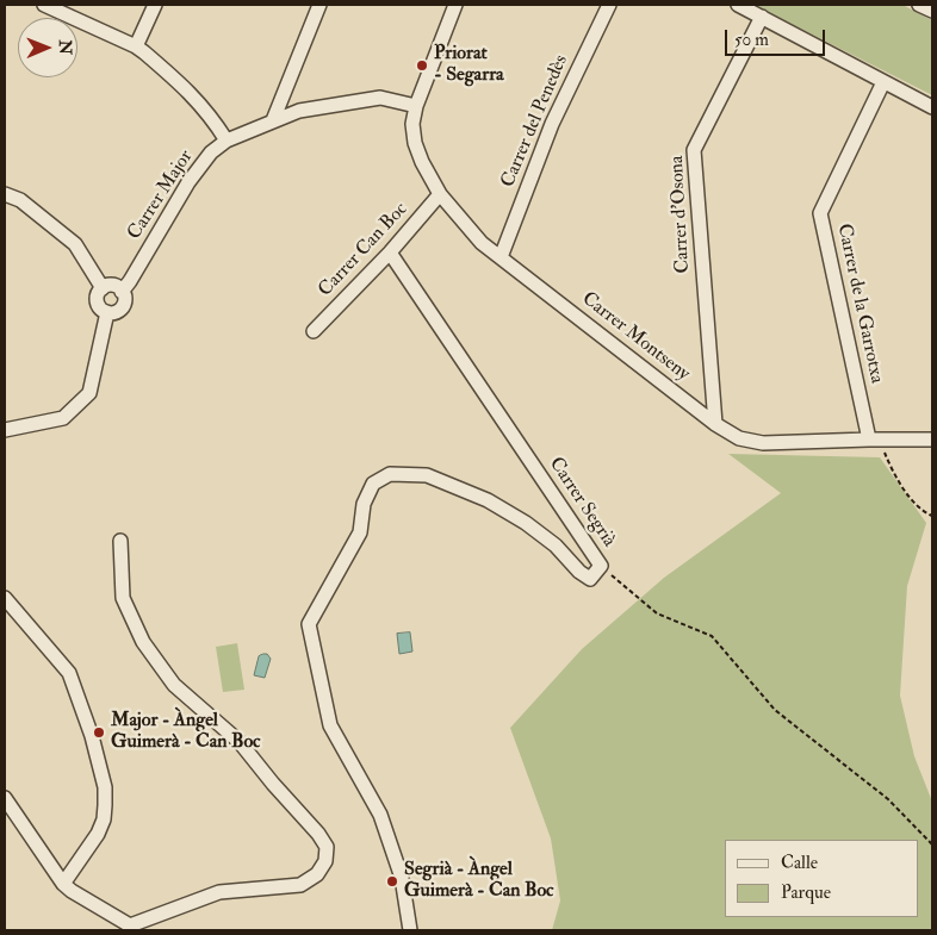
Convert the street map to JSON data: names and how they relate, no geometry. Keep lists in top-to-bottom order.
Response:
{
  "streets": {
    "street": [
      "Carrer del Penedès",
      "Carrer Major",
      "Carrer d'Osona",
      "Carrer Can Boc",
      "Carrer de la Garrotxa",
      "Carrer Montseny",
      "Carrer Segrià"
    ]
  },
  "crossings": [
    ["Carrer del Penedès", "Carrer Montseny"],
    ["Carrer Major", "Carrer Montseny"],
    ["Carrer d'Osona", "Carrer Montseny"],
    ["Carrer Can Boc", "Carrer Montseny"],
    ["Carrer Can Boc", "Carrer Segrià"],
    ["Carrer de la Garrotxa", "Carrer Montseny"]
  ],
  "places": ["Priorat - Segarra", "Major - Àngel Guimerà - Can Boc", "Segrià - Àngel Guimerà - Can Boc"],
  "legend": ["Calle", "Parque"],
  "scale_bar": "50 m",
  "north": "right"
}
